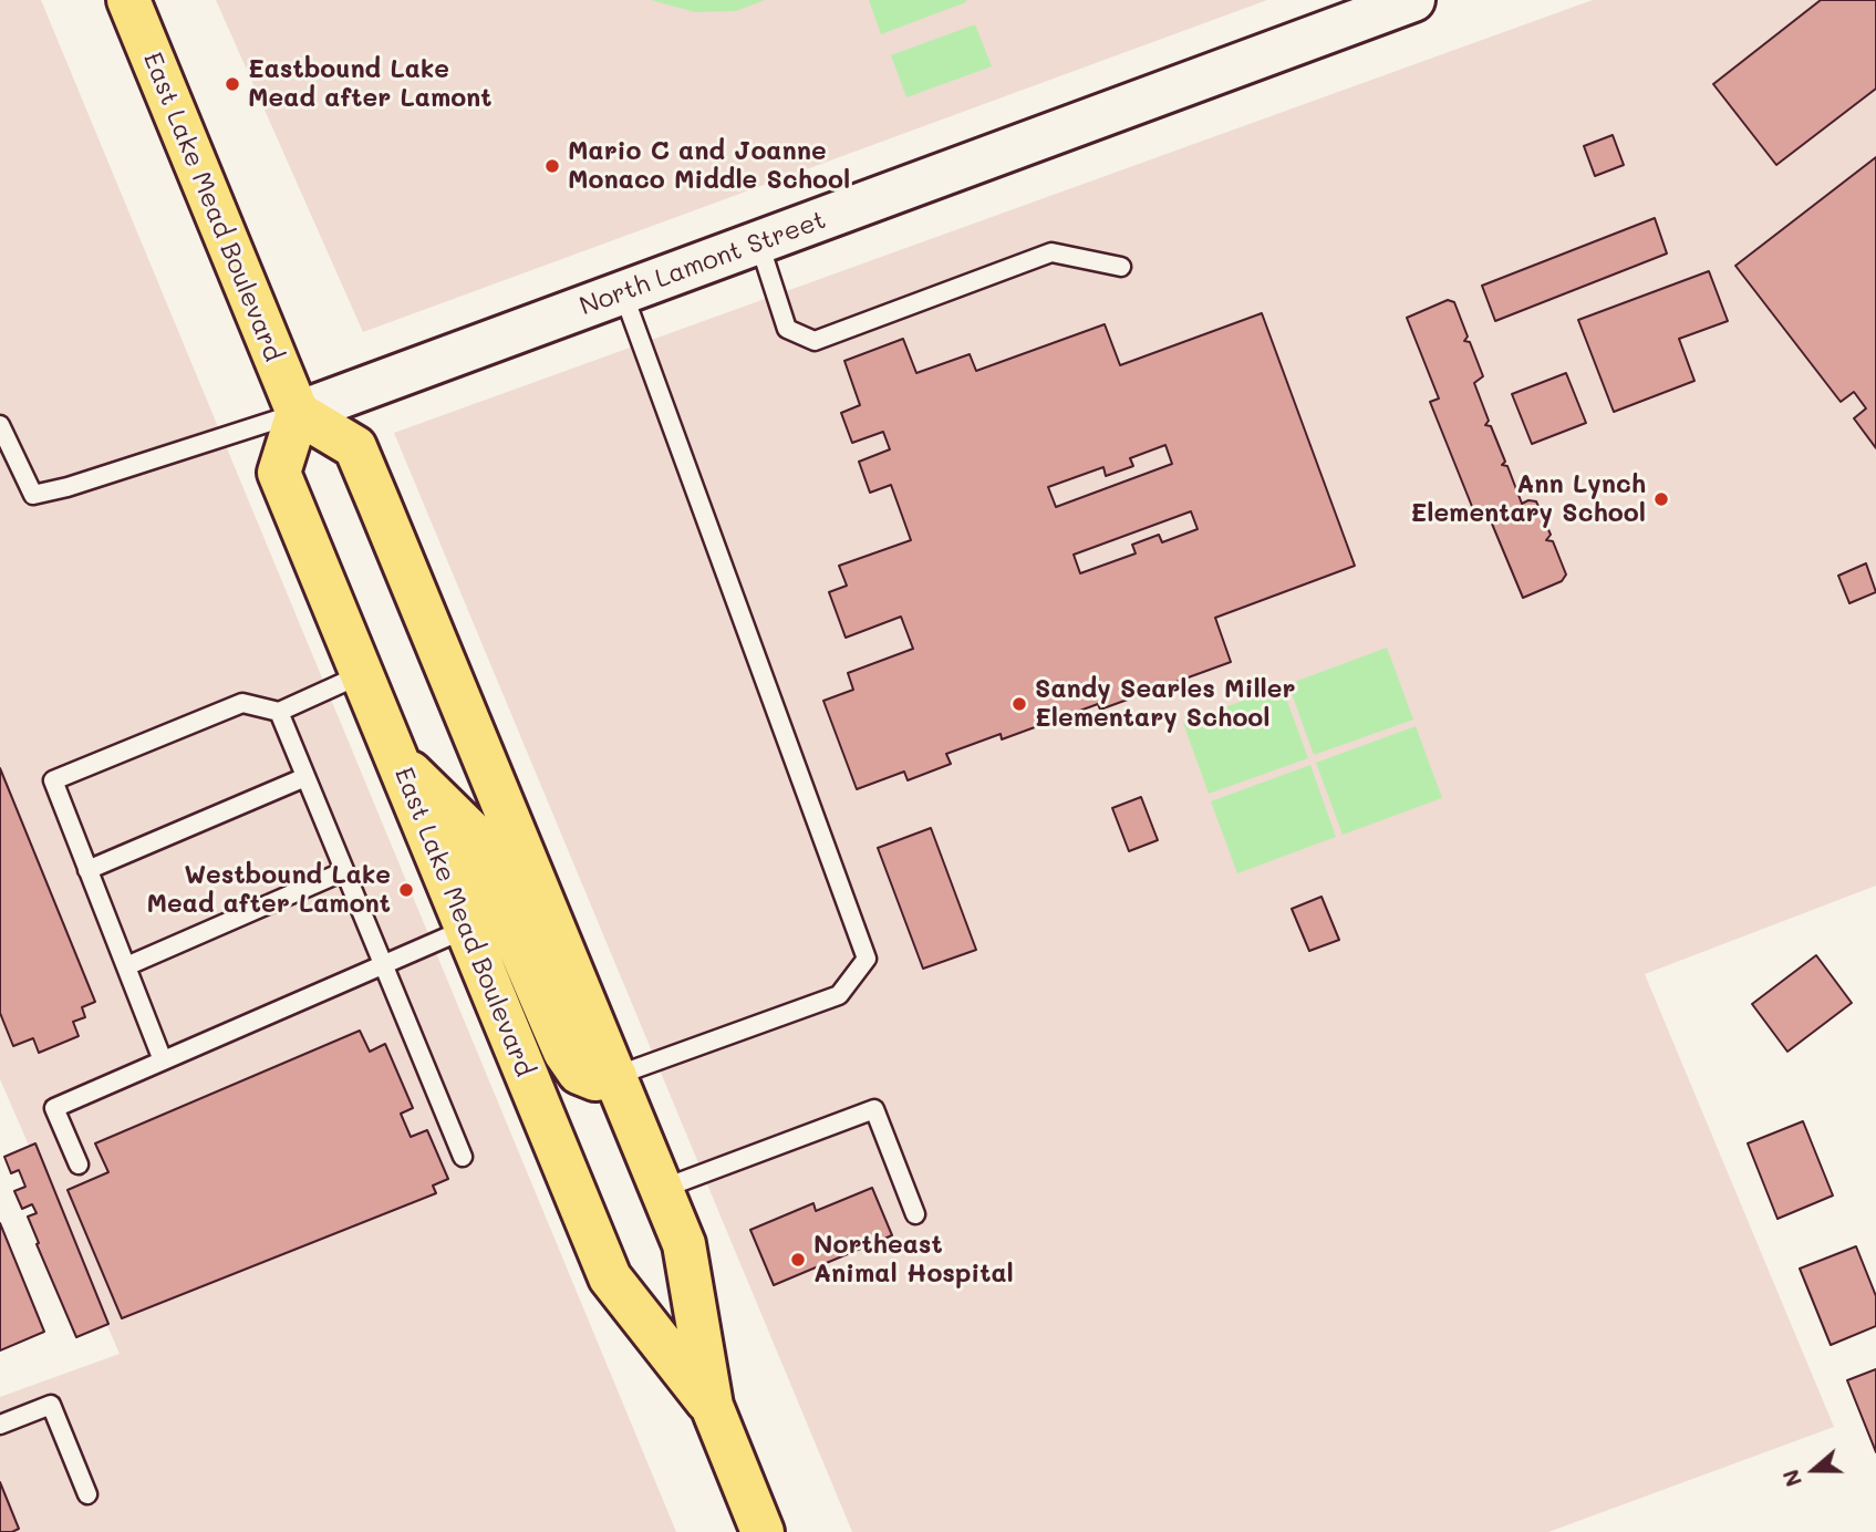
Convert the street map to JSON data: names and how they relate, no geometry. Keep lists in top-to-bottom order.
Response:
{
  "streets": {
    "main road": ["East Lake Mead Boulevard"],
    "street": ["North Lamont Street"]
  },
  "crossings": [
    ["East Lake Mead Boulevard", "North Lamont Street"]
  ],
  "places": [
    "Eastbound Lake Mead after Lamont",
    "Mario C and Joanne Monaco Middle School",
    "Ann Lynch Elementary School",
    "Sandy Searles Miller Elementary School",
    "Westbound Lake Mead after Lamont",
    "Northeast Animal Hospital"
  ],
  "north": "left"
}
